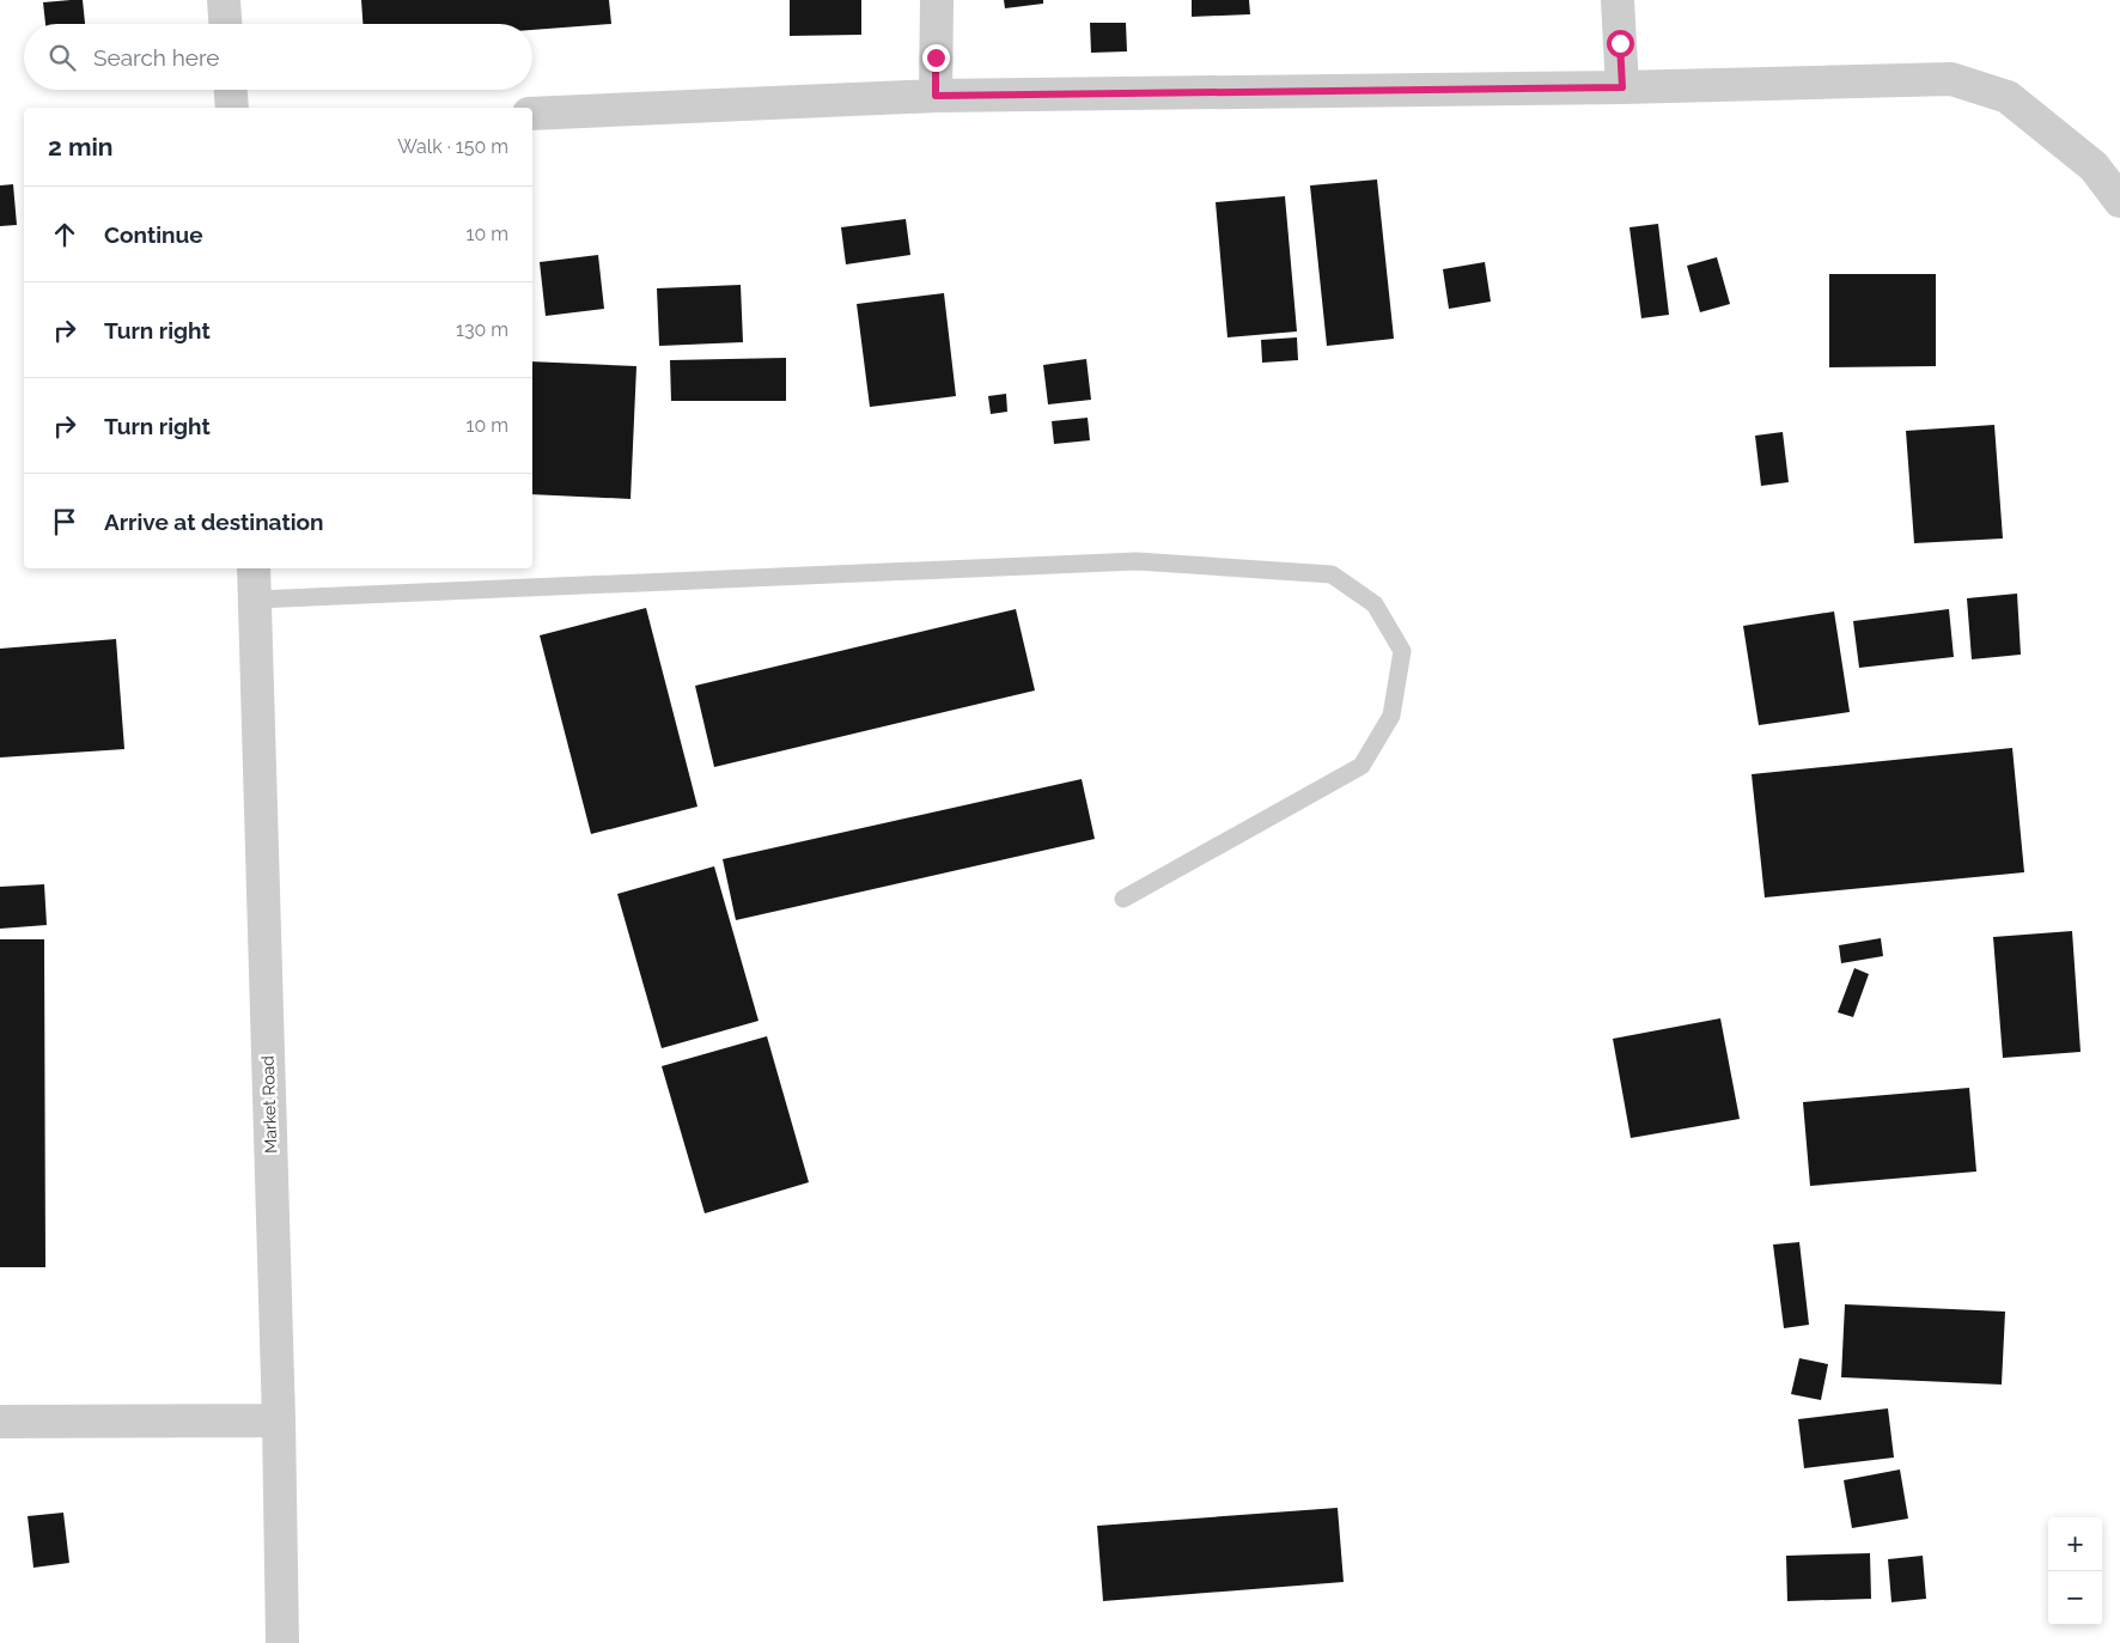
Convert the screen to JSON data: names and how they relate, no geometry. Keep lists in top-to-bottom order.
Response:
{
  "streets": {
    "street": ["Market Road"]
  },
  "page": {
    "search": "Search here",
    "heading": ["2 min", "Walk · 150 m"],
    "list": [
      ["Continue", "10 m"],
      ["Turn right", "130 m"],
      ["Turn right", "10 m"],
      "Arrive at destination"
    ],
    "map_buttons": ["+", "−"]
  }
}
